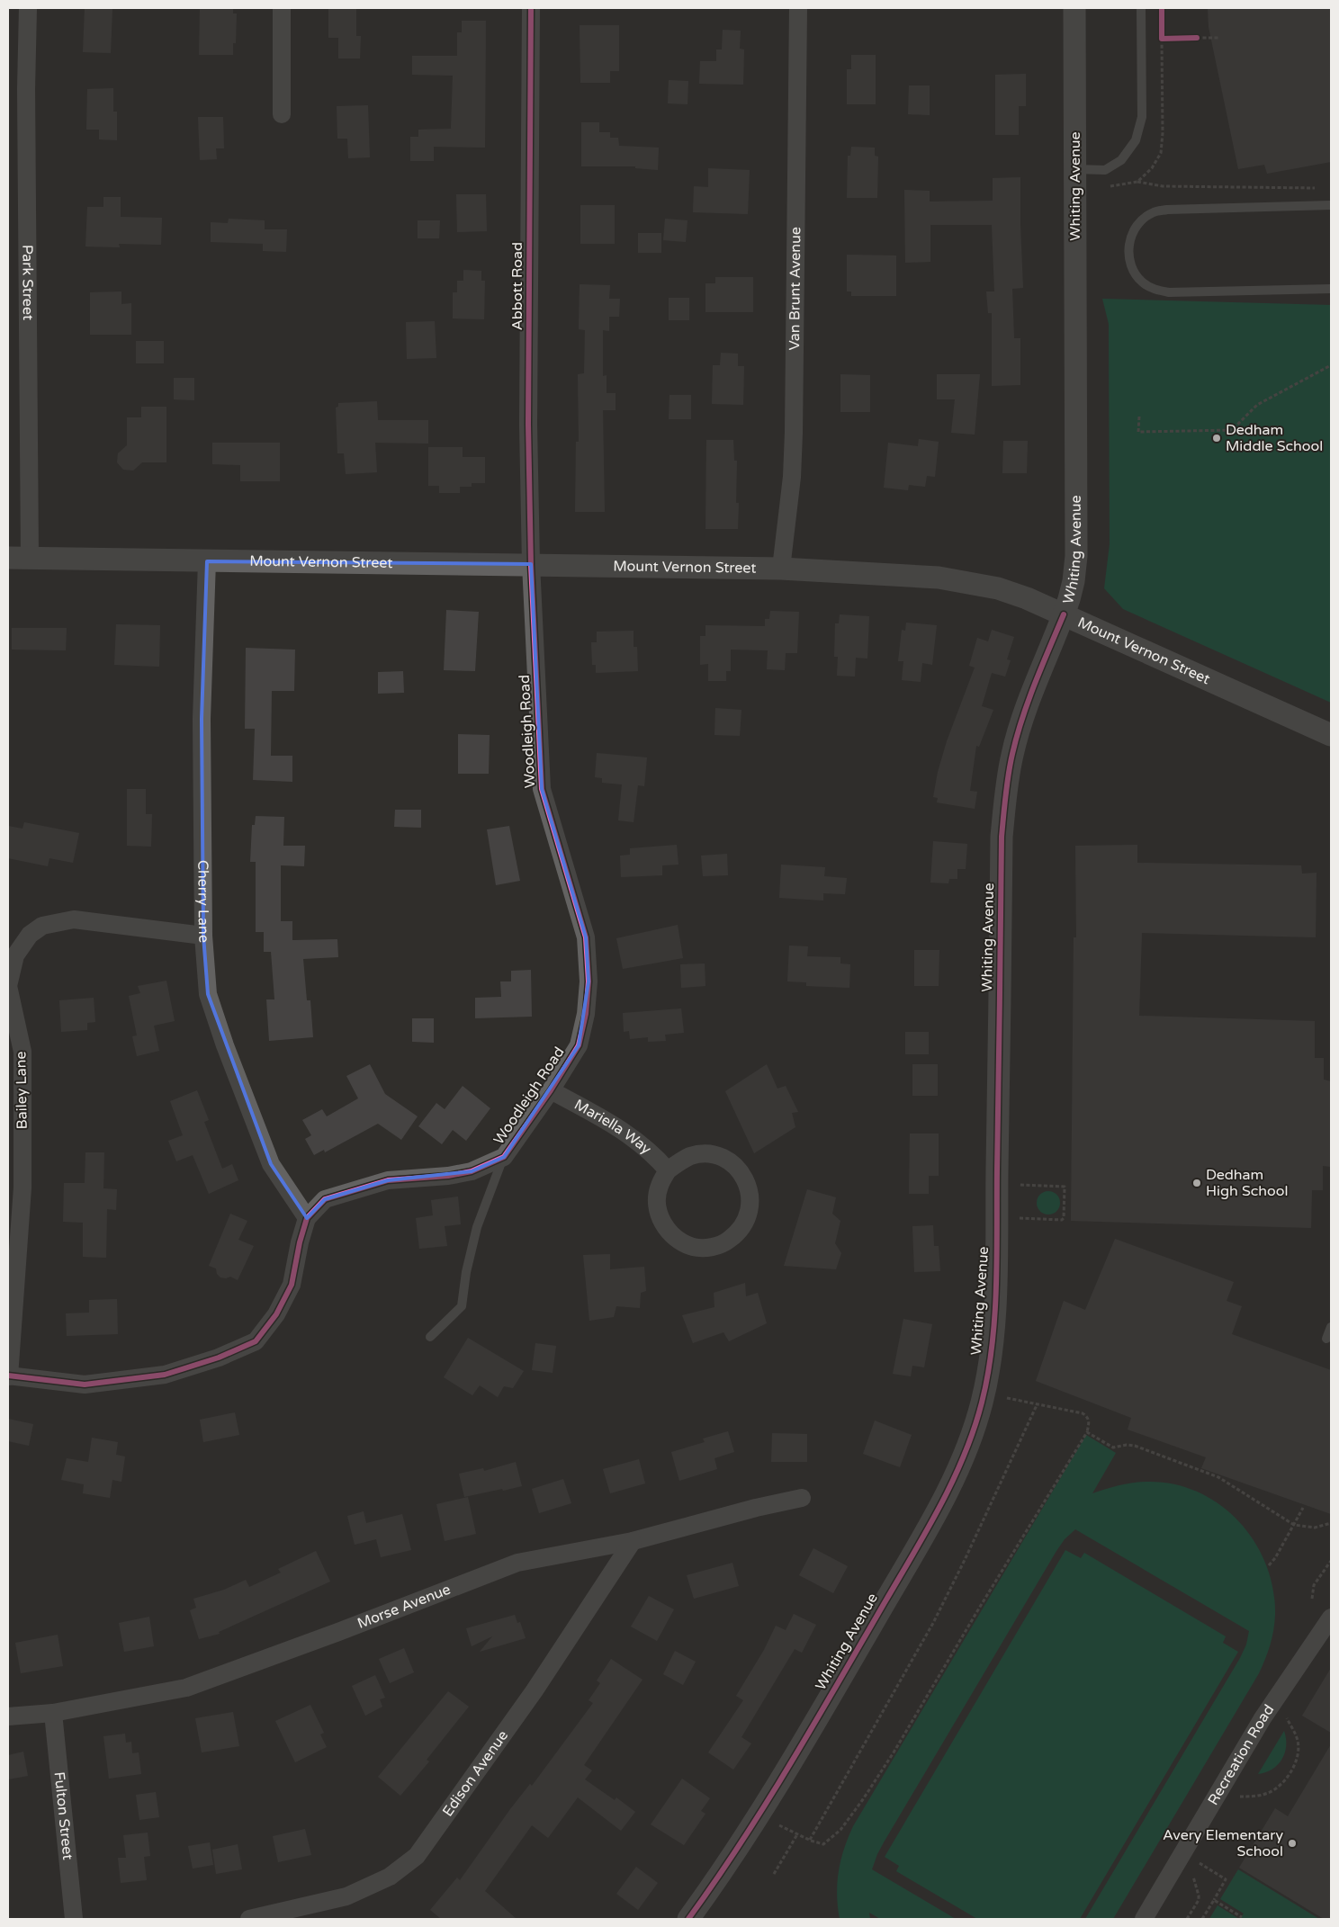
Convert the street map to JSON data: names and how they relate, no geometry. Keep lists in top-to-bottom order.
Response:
{
  "streets": {
    "street": [
      "Whiting Avenue",
      "Park Street",
      "Abbott Road",
      "Van Brunt Avenue",
      "Mount Vernon Street",
      "Woodleigh Road",
      "Cherry Lane",
      "Bailey Lane",
      "Mariella Way",
      "Morse Avenue",
      "Recreation Road",
      "Edison Avenue",
      "Fulton Street"
    ]
  },
  "crossings": [
    ["Whiting Avenue", "Mount Vernon Street"],
    ["Park Street", "Mount Vernon Street"],
    ["Abbott Road", "Mount Vernon Street"],
    ["Abbott Road", "Woodleigh Road"],
    ["Van Brunt Avenue", "Mount Vernon Street"],
    ["Mount Vernon Street", "Woodleigh Road"],
    ["Mount Vernon Street", "Cherry Lane"],
    ["Woodleigh Road", "Cherry Lane"],
    ["Woodleigh Road", "Bailey Lane"],
    ["Woodleigh Road", "Mariella Way"],
    ["Cherry Lane", "Bailey Lane"],
    ["Morse Avenue", "Edison Avenue"],
    ["Morse Avenue", "Fulton Street"]
  ],
  "places": ["Dedham Middle School", "Dedham High School", "Avery Elementary School"]
}
